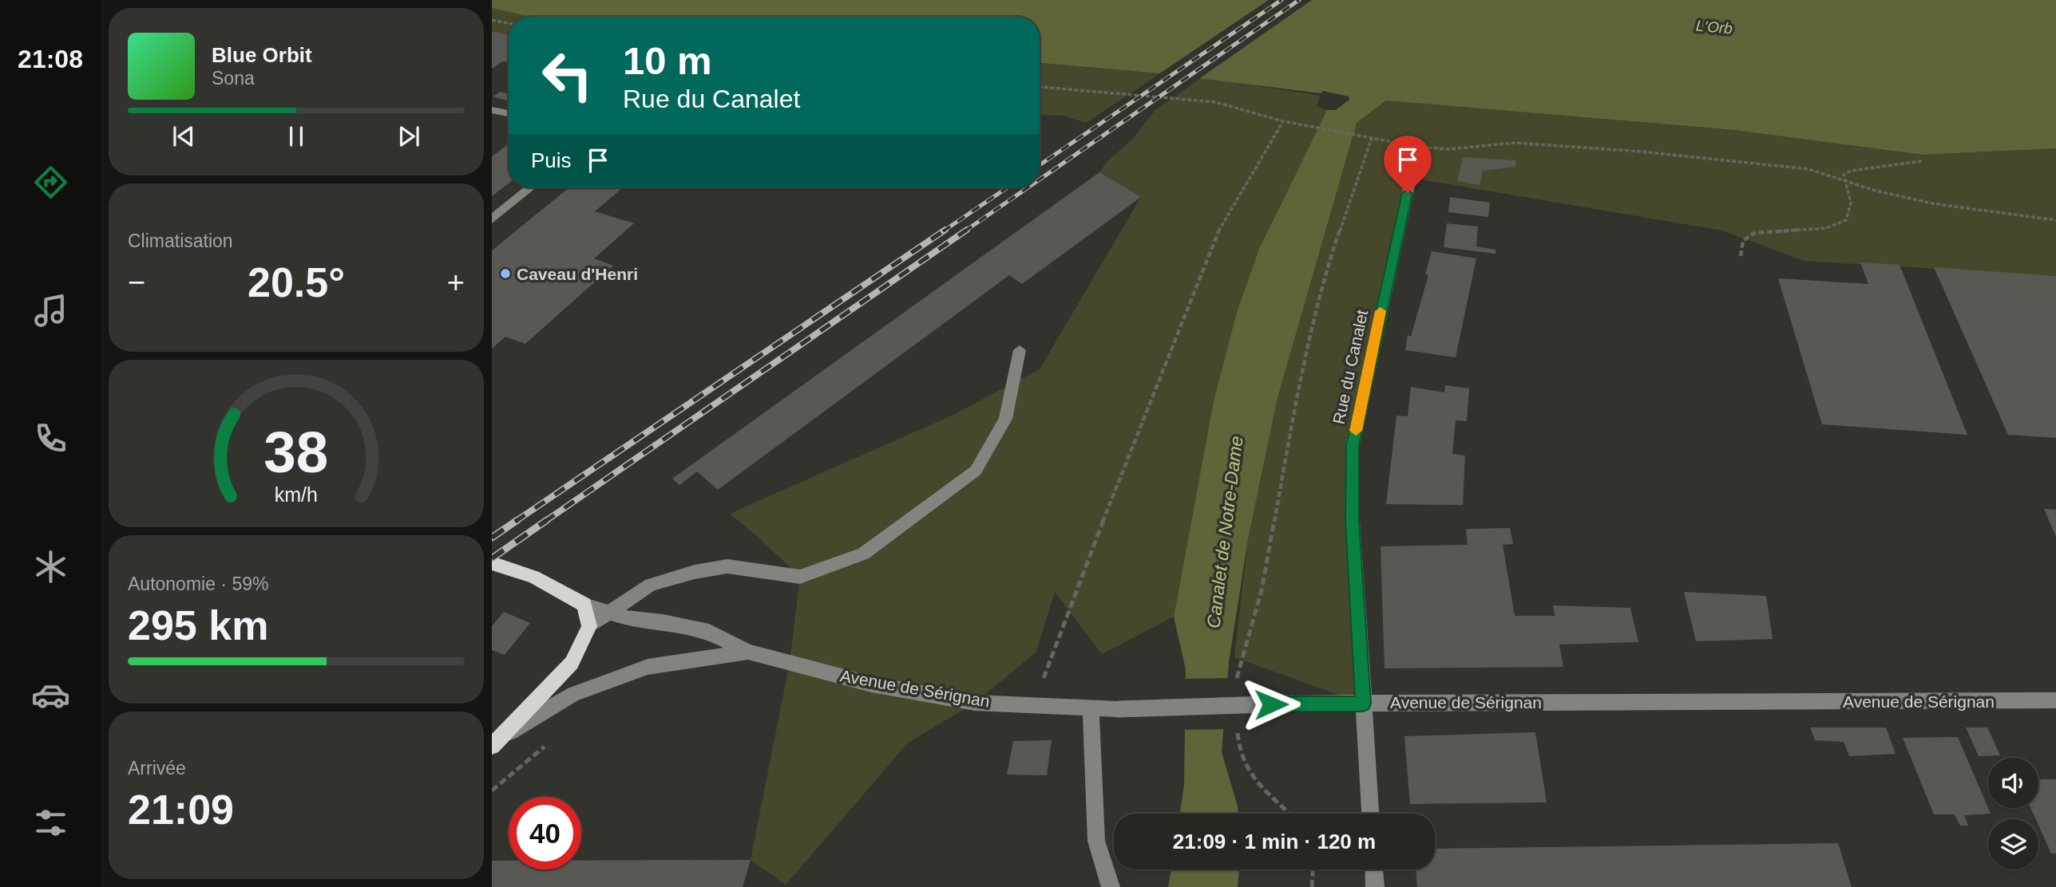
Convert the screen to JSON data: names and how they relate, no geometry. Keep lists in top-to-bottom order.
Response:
{
  "streets": {
    "main road": ["Avenue de Sérignan"],
    "street": ["Rue du Canalet"]
  },
  "crossings": [
    ["Rue du Canalet", "Avenue de Sérignan"]
  ],
  "water": ["L'Orb", "Canalet de Notre-Dame"],
  "places": ["Caveau d'Henri"],
  "page": {
    "tabs": "21:08",
    "turn": ["10 m", "Rue du Canalet"],
    "song": ["Blue Orbit", "Sona"],
    "then": "Puis",
    "tile": [
      "Climatisation",
      ["Autonomie · 59%", "295 km"],
      ["Arrivée", "21:09"]
    ],
    "heat": ["−", "20.5°", "+"],
    "limit": "40",
    "trip": "21:09 · 1 min · 120 m",
    "gauge": ["38", "km/h"]
  }
}
